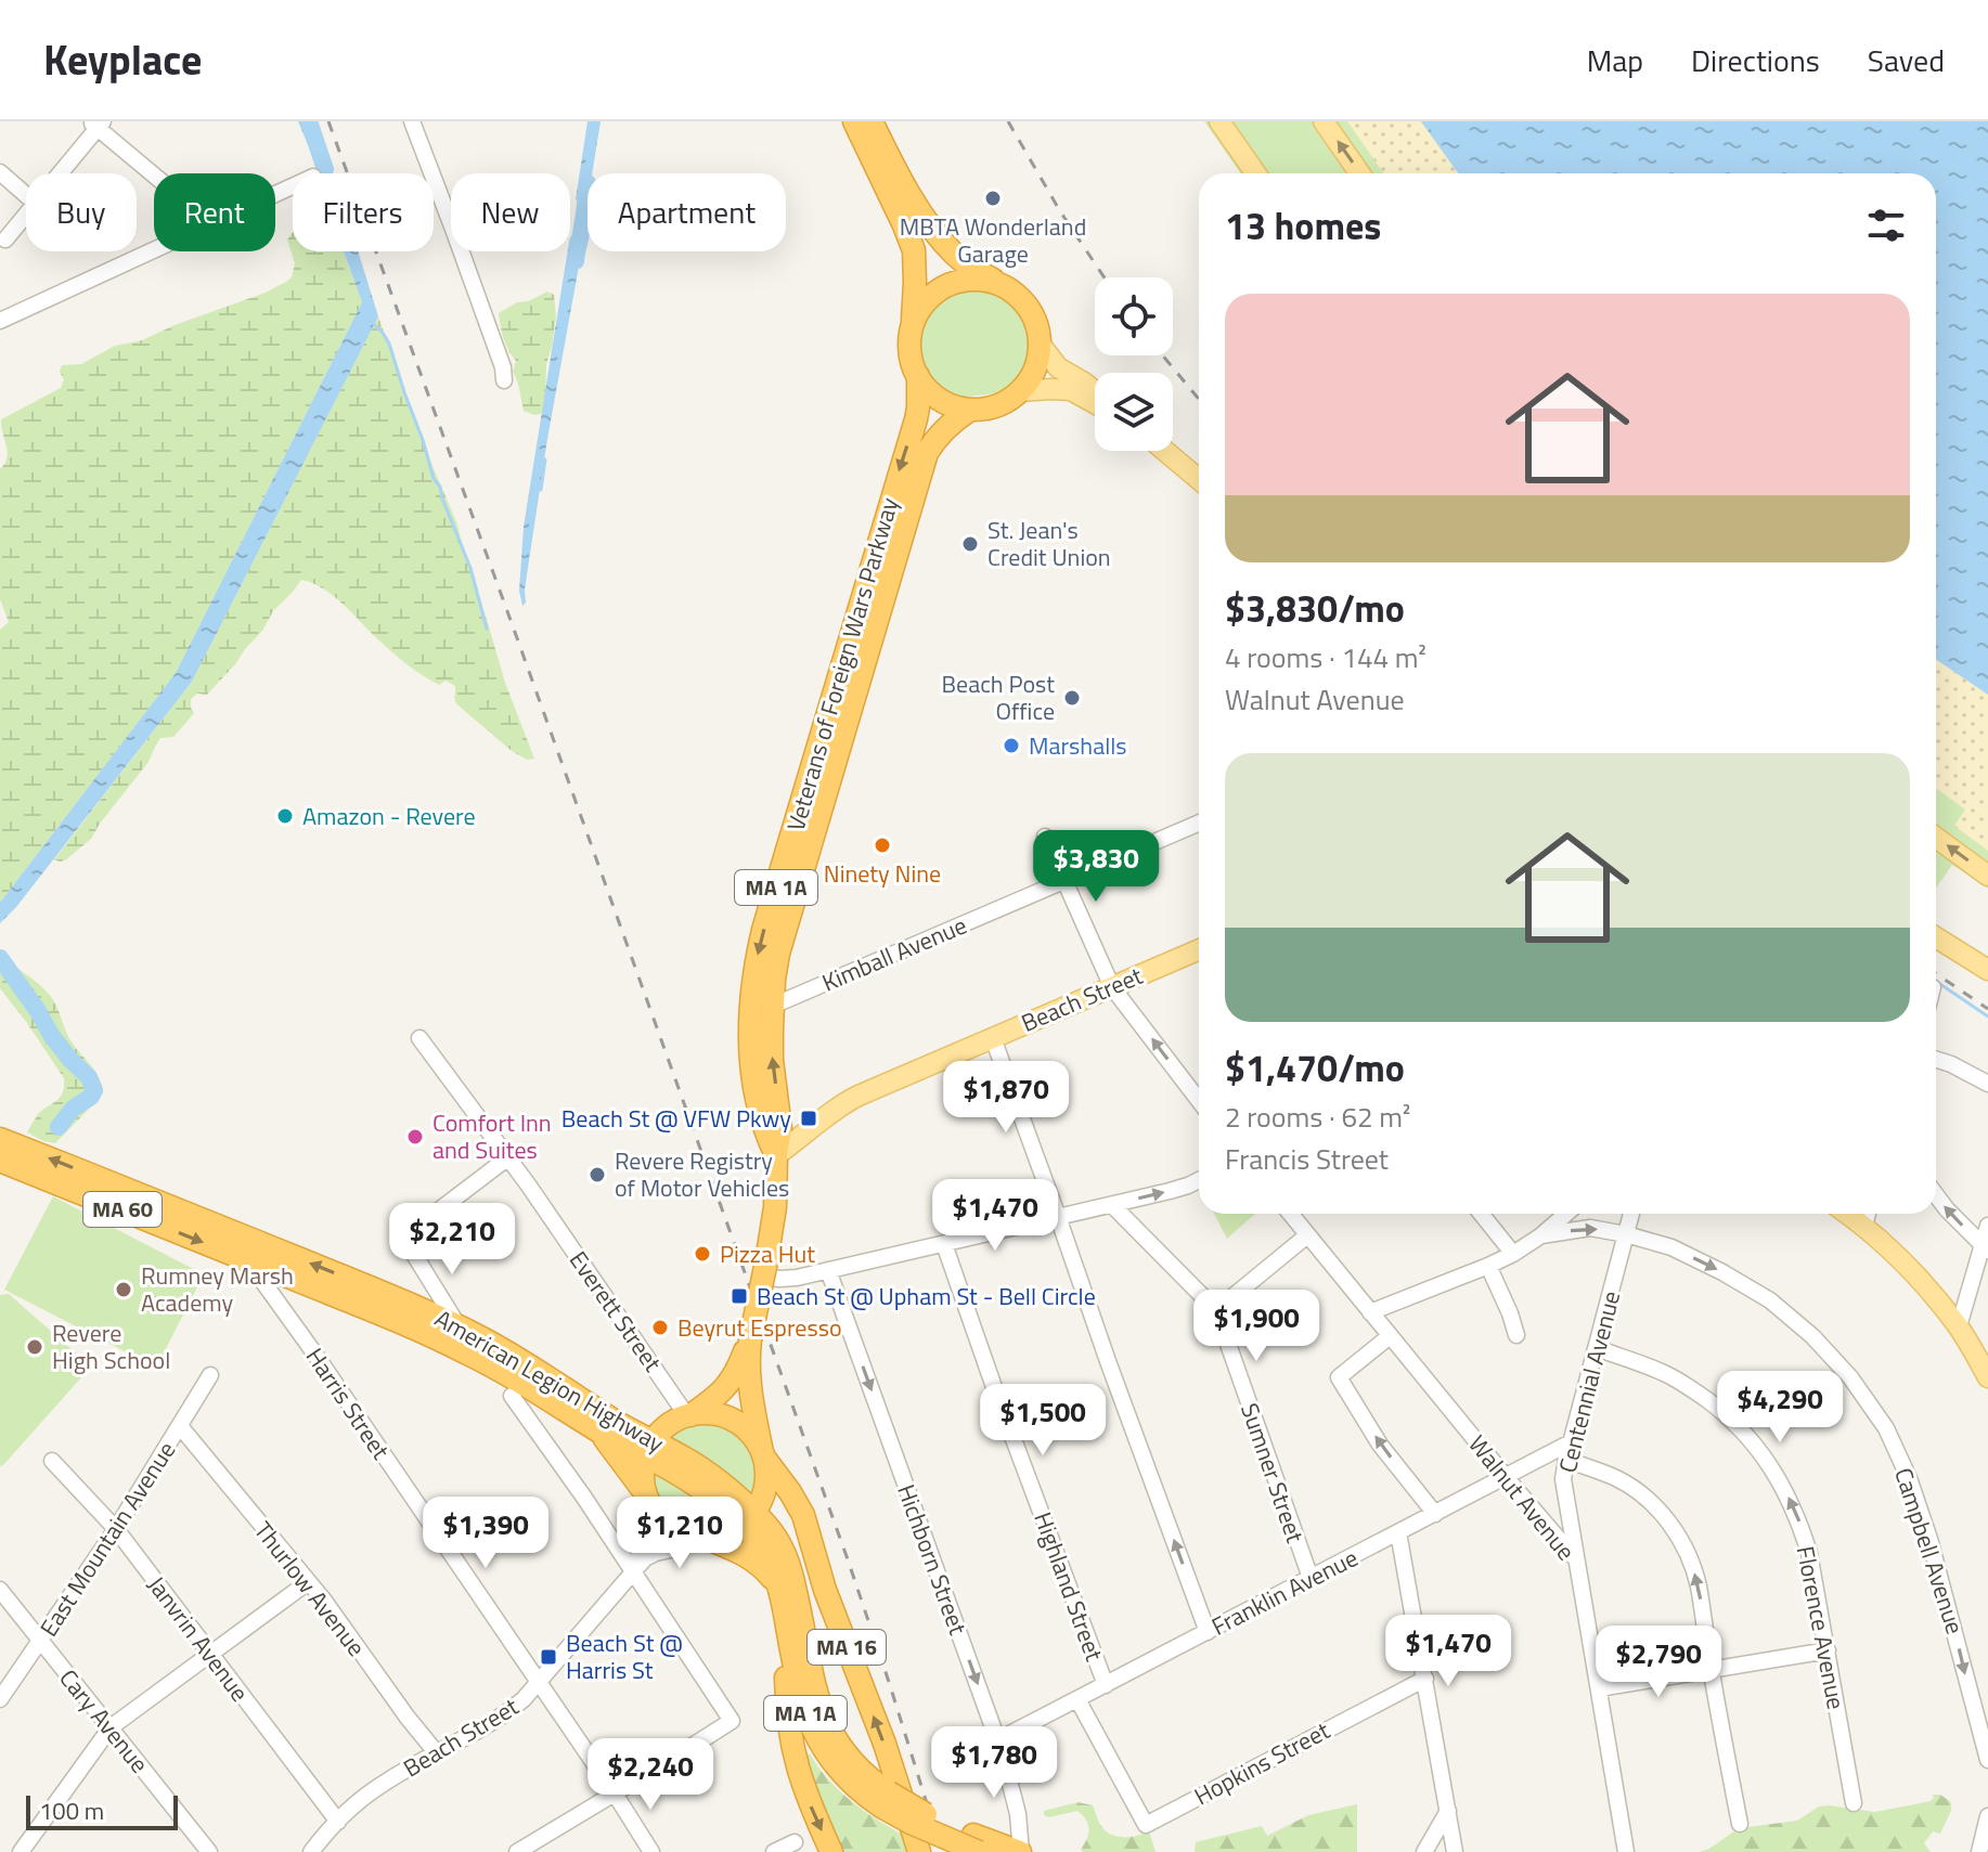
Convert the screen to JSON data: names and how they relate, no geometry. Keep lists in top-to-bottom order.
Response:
{
  "streets": {
    "highway": [
      "Veterans of Foreign Wars Parkway",
      "MA 1A",
      "MA 60",
      "American Legion Highway",
      "MA 16"
    ],
    "main road": ["Beach Street"],
    "street": [
      "Kimball Avenue",
      "Everett Street",
      "Centennial Avenue",
      "Harris Street",
      "Sumner Street",
      "Walnut Avenue",
      "East Mountain Avenue",
      "Campbell Avenue",
      "Hichborn Street",
      "Highland Street",
      "Thurlow Avenue",
      "Franklin Avenue",
      "Florence Avenue",
      "Janvrin Avenue",
      "Cary Avenue",
      "Hopkins Street"
    ]
  },
  "crossings": [
    ["Veterans of Foreign Wars Parkway", "MA 1A"],
    ["Veterans of Foreign Wars Parkway", "Kimball Avenue"],
    ["Veterans of Foreign Wars Parkway", "Beach Street"],
    ["Veterans of Foreign Wars Parkway", "Everett Street"],
    ["MA 1A", "Beach Street"],
    ["MA 1A", "MA 60"],
    ["MA 1A", "Everett Street"],
    ["MA 1A", "American Legion Highway"],
    ["MA 1A", "Hichborn Street"],
    ["MA 1A", "MA 16"],
    ["Beach Street", "Harris Street"],
    ["Beach Street", "Thurlow Avenue"],
    ["Beach Street", "Janvrin Avenue"],
    ["MA 60", "American Legion Highway"],
    ["MA 60", "MA 16"],
    ["American Legion Highway", "Harris Street"],
    ["Centennial Avenue", "Walnut Avenue"],
    ["Centennial Avenue", "Campbell Avenue"],
    ["Centennial Avenue", "Franklin Avenue"],
    ["Centennial Avenue", "Florence Avenue"],
    ["Sumner Street", "Franklin Avenue"],
    ["Walnut Avenue", "Campbell Avenue"],
    ["Walnut Avenue", "Franklin Avenue"],
    ["East Mountain Avenue", "Thurlow Avenue"],
    ["East Mountain Avenue", "Janvrin Avenue"],
    ["East Mountain Avenue", "Cary Avenue"],
    ["Hichborn Street", "Franklin Avenue"],
    ["Highland Street", "Franklin Avenue"],
    ["Franklin Avenue", "Hopkins Street"]
  ],
  "one_way": ["Campbell Avenue", "Hichborn Street"],
  "places": {
    "other": [
      "MBTA Wonderland Garage",
      "St. Jean's Credit Union",
      "Beach Post Office",
      "Marshalls",
      "Amazon - Revere",
      "Ninety Nine",
      "Comfort Inn and Suites",
      "Revere Registry of Motor Vehicles",
      "Pizza Hut",
      "Rumney Marsh Academy",
      "Beyrut Espresso",
      "Revere High School"
    ],
    "transit": ["Beach St @ VFW Pkwy", "Beach St @ Upham St - Bell Circle", "Beach St @ Harris St"]
  },
  "scale_bar": "100 m",
  "page": {
    "header": "Keyplace",
    "nav": ["Map", "Directions", "Saved"],
    "chip": [
      "Buy",
      "Rent",
      "Filters",
      "New",
      "Apartment"
    ],
    "heading": "13 homes",
    "list": [
      {
        "name": "$3,830/mo",
        "note": "4 rooms · 144 m² · Walnut Avenue"
      },
      {
        "name": "$1,470/mo",
        "note": "2 rooms · 62 m² · Francis Street"
      }
    ],
    "price": [
      "$3,830",
      "$1,870",
      "$1,470",
      "$2,210",
      "$1,900",
      "$4,290",
      "$1,500",
      "$1,390",
      "$1,210",
      "$1,470",
      "$2,790",
      "$1,780",
      "$2,240"
    ],
    "scale": "100 m"
  }
}
